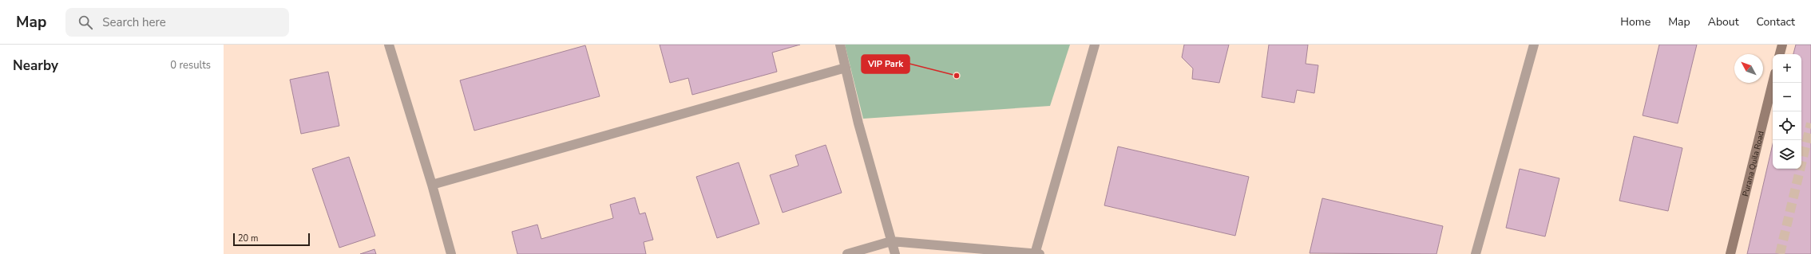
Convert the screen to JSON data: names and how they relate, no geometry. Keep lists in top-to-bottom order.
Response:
{
  "streets": {
    "main road": ["Purana Quila Road"]
  },
  "places": ["VIP Park"],
  "scale_bar": "20 m",
  "north": "top left",
  "page": {
    "header": "Map",
    "search": "Search here",
    "nav": [
      "Home",
      "Map",
      "About",
      "Contact"
    ],
    "heading": ["Nearby", "0 results"],
    "map_buttons": ["+", "−"],
    "scale": "20 m"
  }
}
